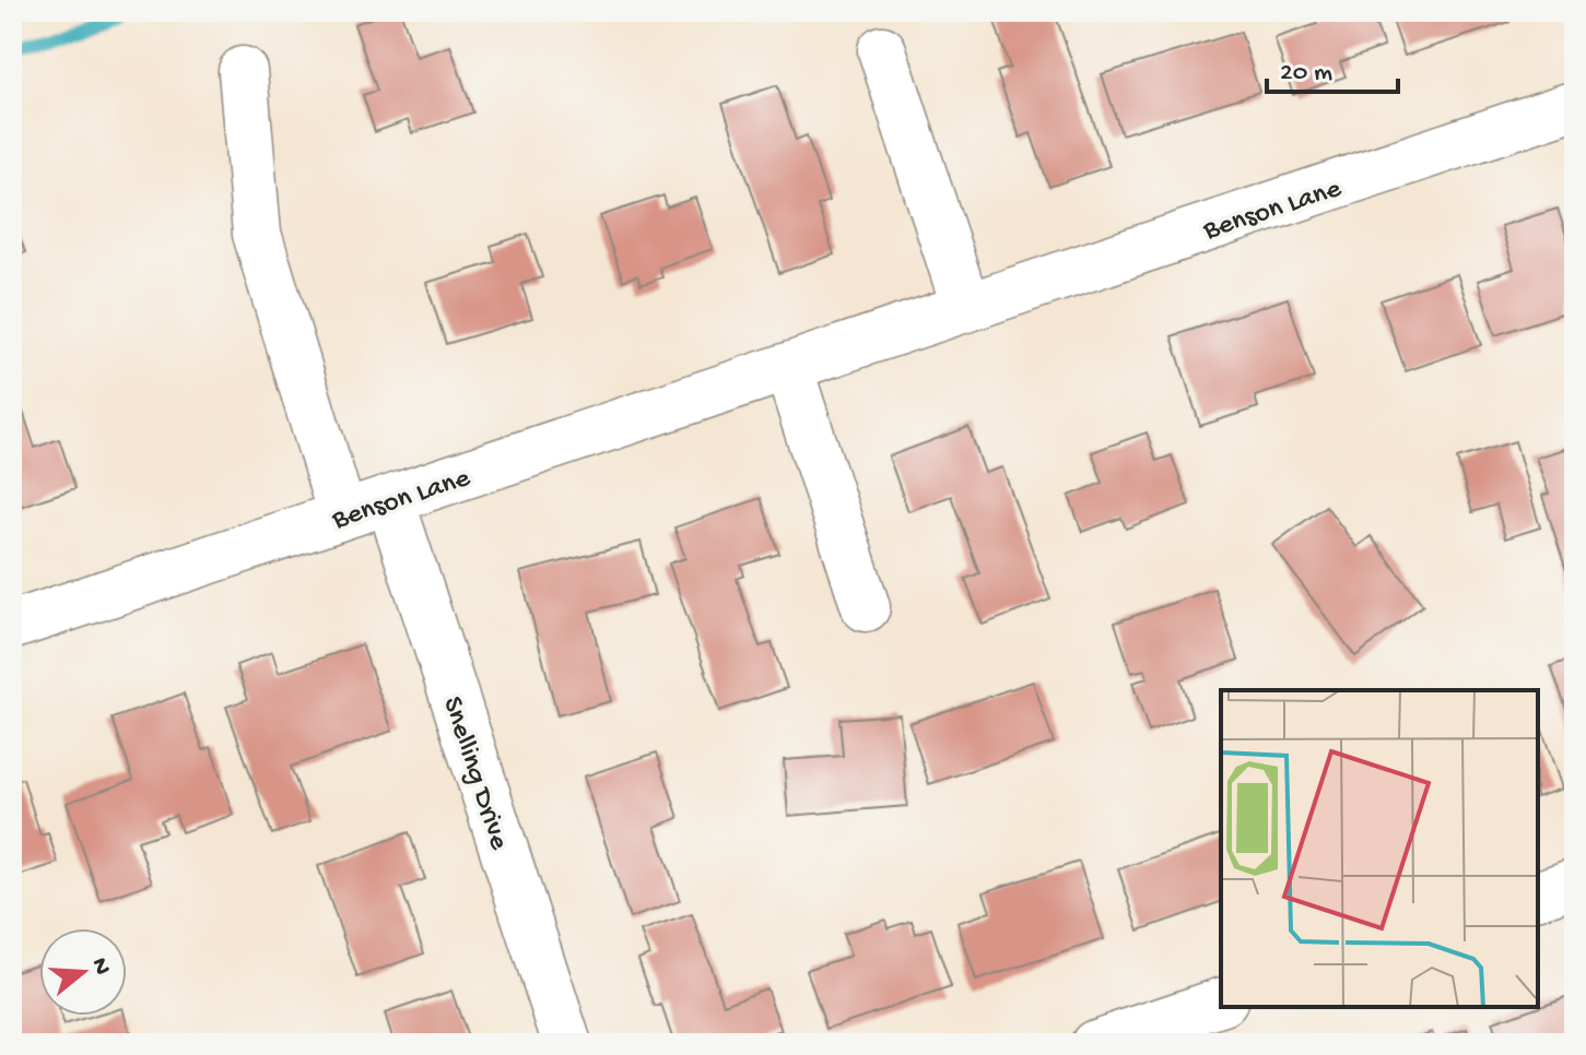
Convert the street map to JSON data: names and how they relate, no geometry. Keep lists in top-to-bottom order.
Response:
{
  "streets": {
    "street": ["Benson Lane", "Snelling Drive"]
  },
  "crossings": [
    ["Benson Lane", "Snelling Drive"]
  ],
  "scale_bar": "20 m",
  "north": "right"
}
